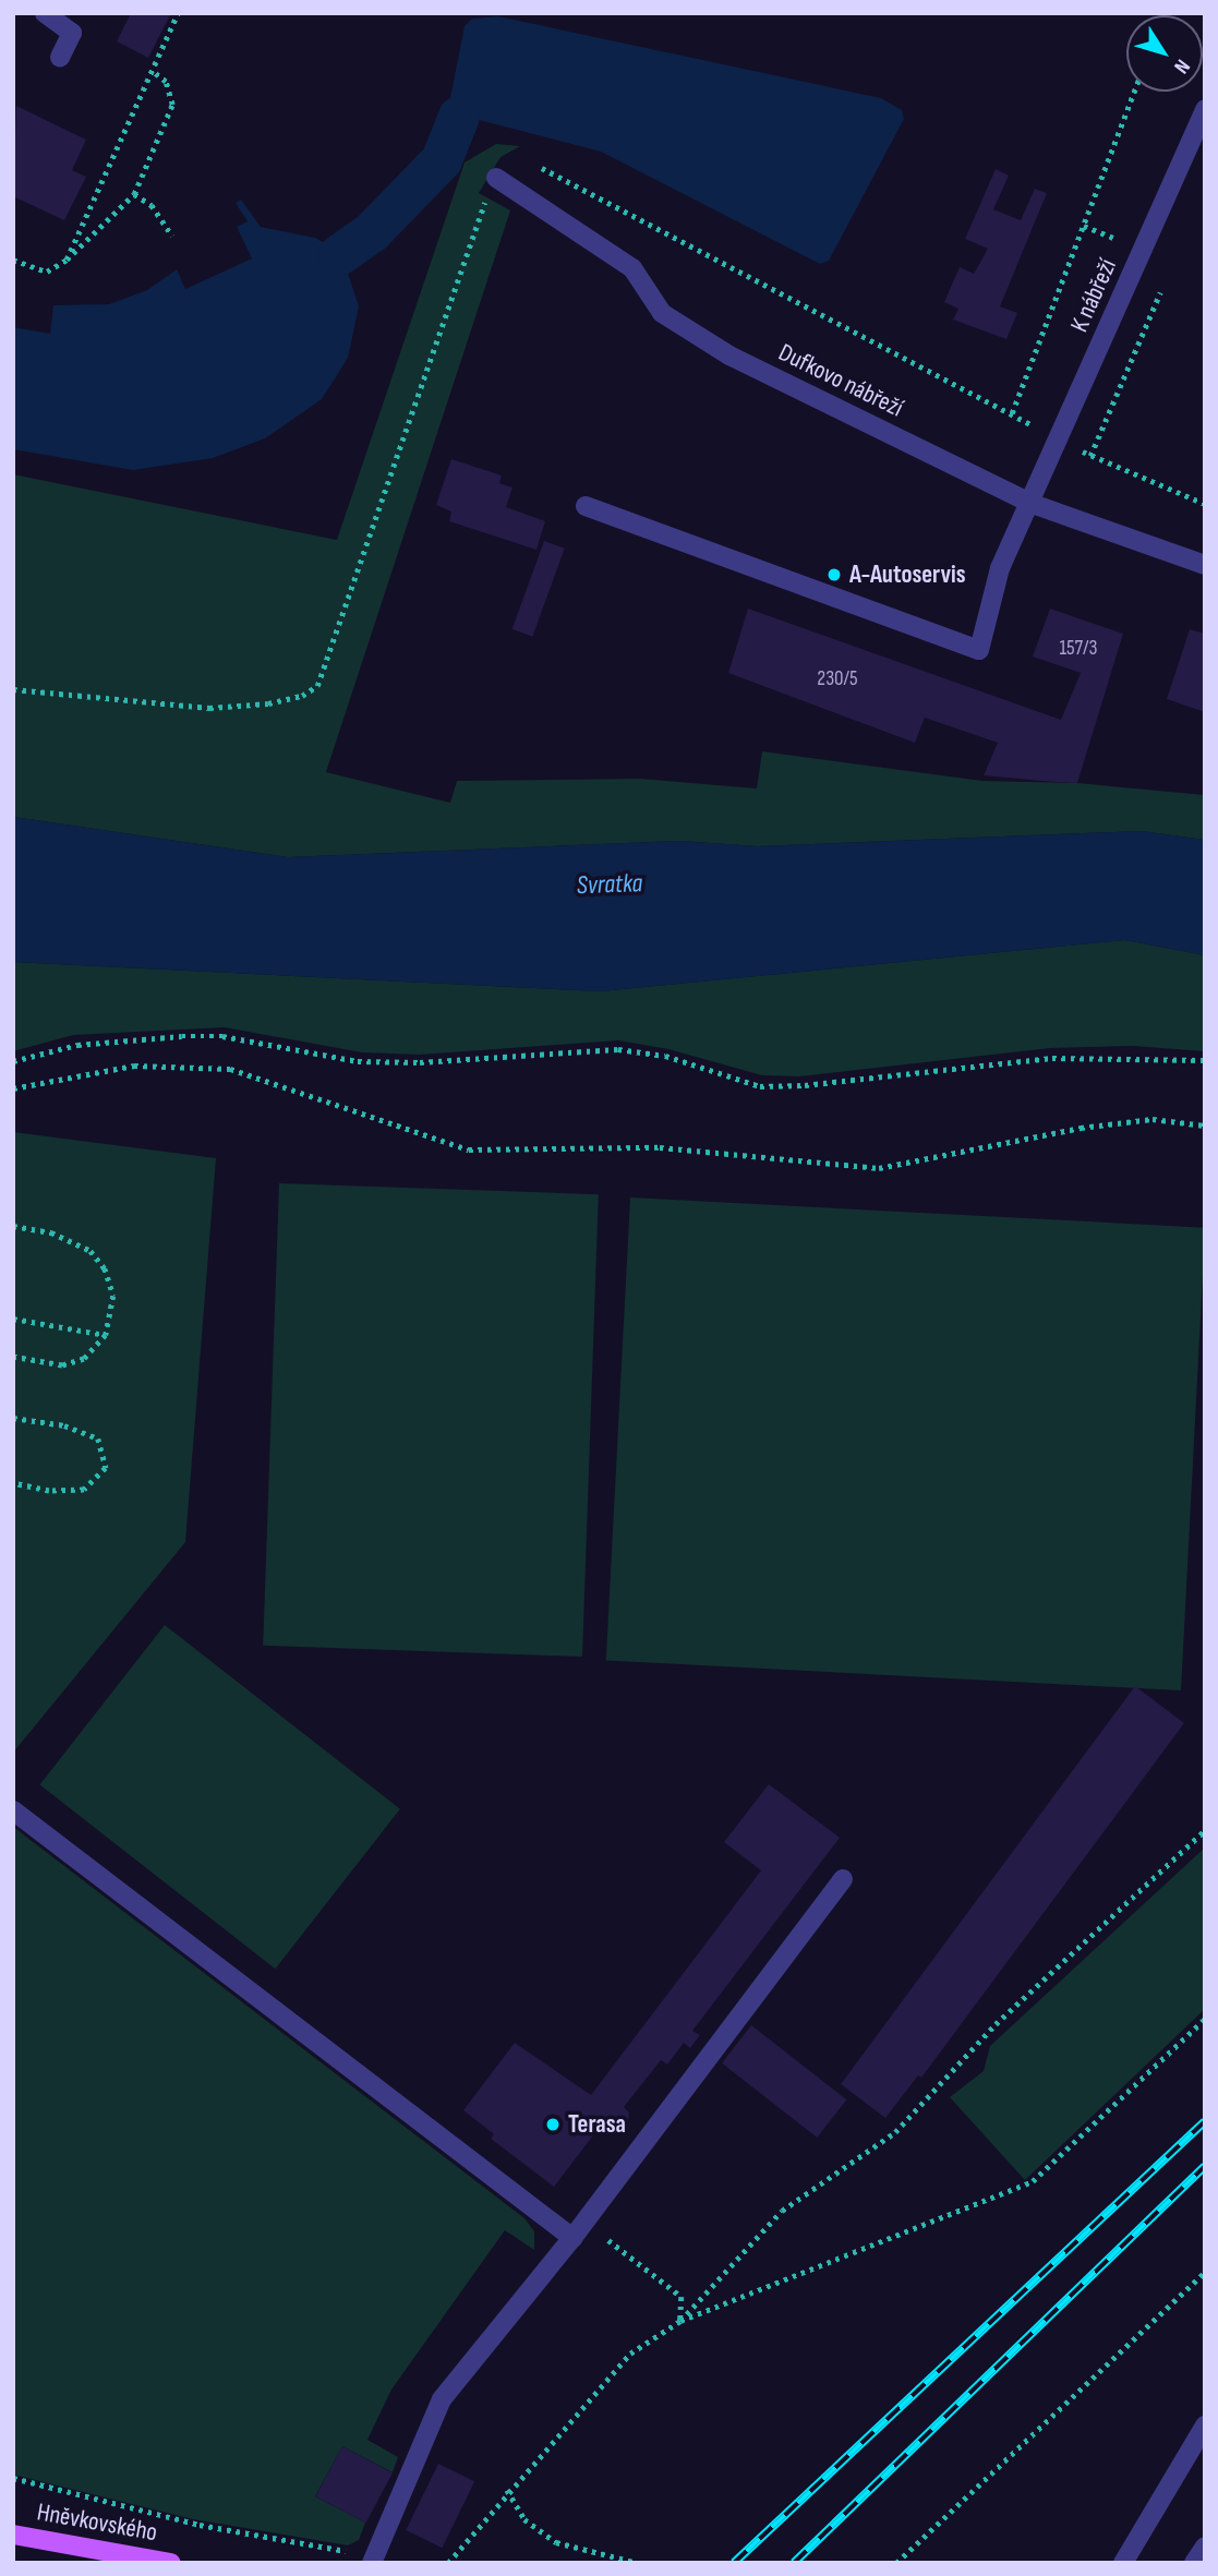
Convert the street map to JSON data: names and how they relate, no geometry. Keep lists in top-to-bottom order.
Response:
{
  "streets": {
    "main road": ["Hněvkovského"],
    "street": ["K nábřeží", "Dufkovo nábřeží"]
  },
  "crossings": [
    ["K nábřeží", "Dufkovo nábřeží"]
  ],
  "water": ["Svratka"],
  "places": ["A-Autoservis", "Terasa"],
  "house_numbers": ["157/3", "230/5"],
  "north": "bottom right"
}
